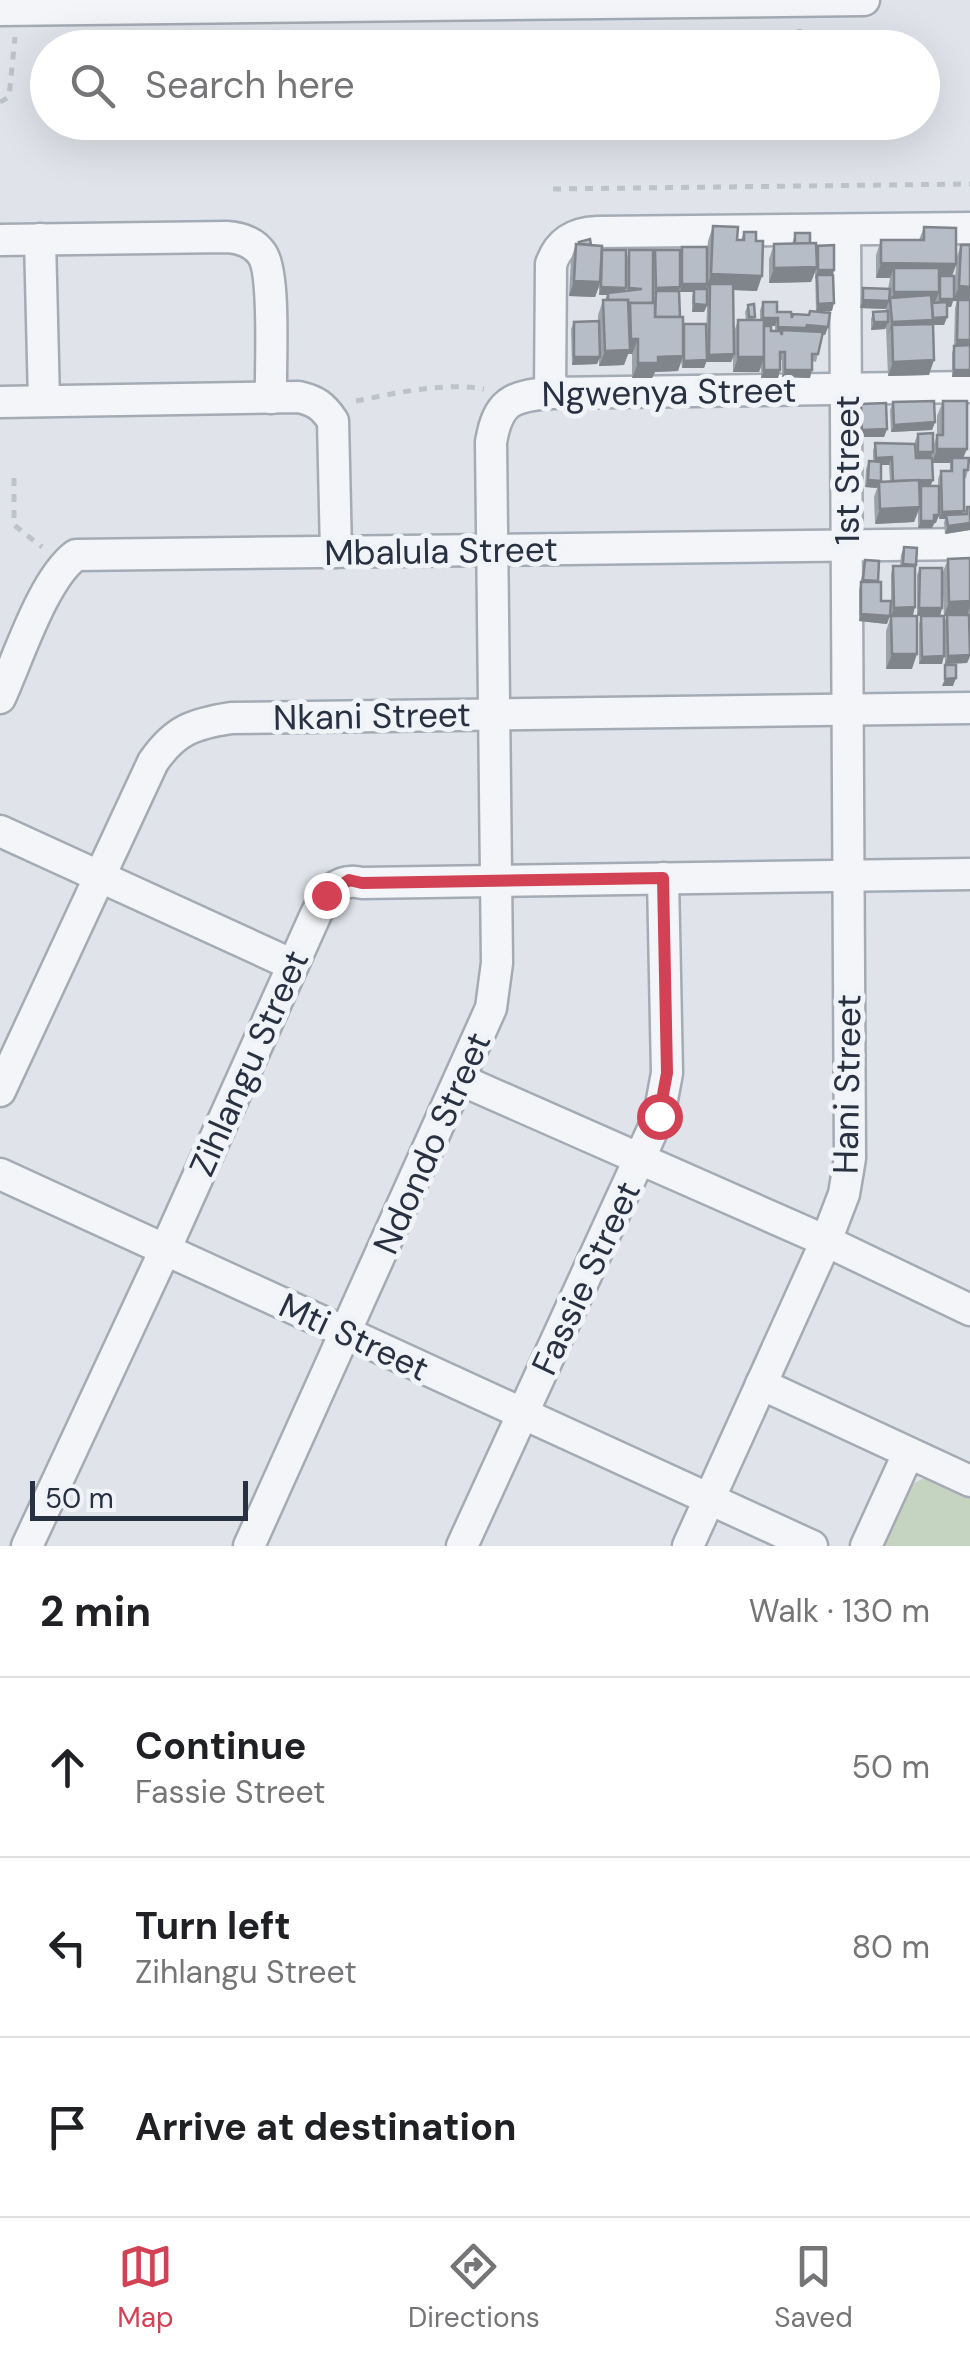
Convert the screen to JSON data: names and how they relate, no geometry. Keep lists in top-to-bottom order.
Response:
{
  "streets": {
    "street": [
      "Ngwenya Street",
      "1st Street",
      "Mbalula Street",
      "Nkani Street",
      "Zihlangu Street",
      "Hani Street",
      "Ndondo Street",
      "Fassie Street",
      "Mti Street"
    ]
  },
  "crossings": [
    ["Ngwenya Street", "1st Street"],
    ["Ngwenya Street", "Mbalula Street"],
    ["Ngwenya Street", "Nkani Street"],
    ["Ngwenya Street", "Ndondo Street"],
    ["1st Street", "Mbalula Street"],
    ["1st Street", "Nkani Street"],
    ["1st Street", "Hani Street"],
    ["Nkani Street", "Hani Street"],
    ["Nkani Street", "Ndondo Street"],
    ["Zihlangu Street", "Hani Street"],
    ["Zihlangu Street", "Ndondo Street"],
    ["Zihlangu Street", "Fassie Street"],
    ["Zihlangu Street", "Mti Street"],
    ["Hani Street", "Mti Street"],
    ["Ndondo Street", "Mti Street"],
    ["Fassie Street", "Mti Street"]
  ],
  "scale_bar": "50 m",
  "page": {
    "search": "Search here",
    "scale": "50 m",
    "heading": ["2 min", "Walk · 130 m"],
    "list": [
      ["Continue", "Fassie Street", "50 m"],
      ["Turn left", "Zihlangu Street", "80 m"],
      "Arrive at destination"
    ],
    "nav": ["Map", "Directions", "Saved"]
  }
}
